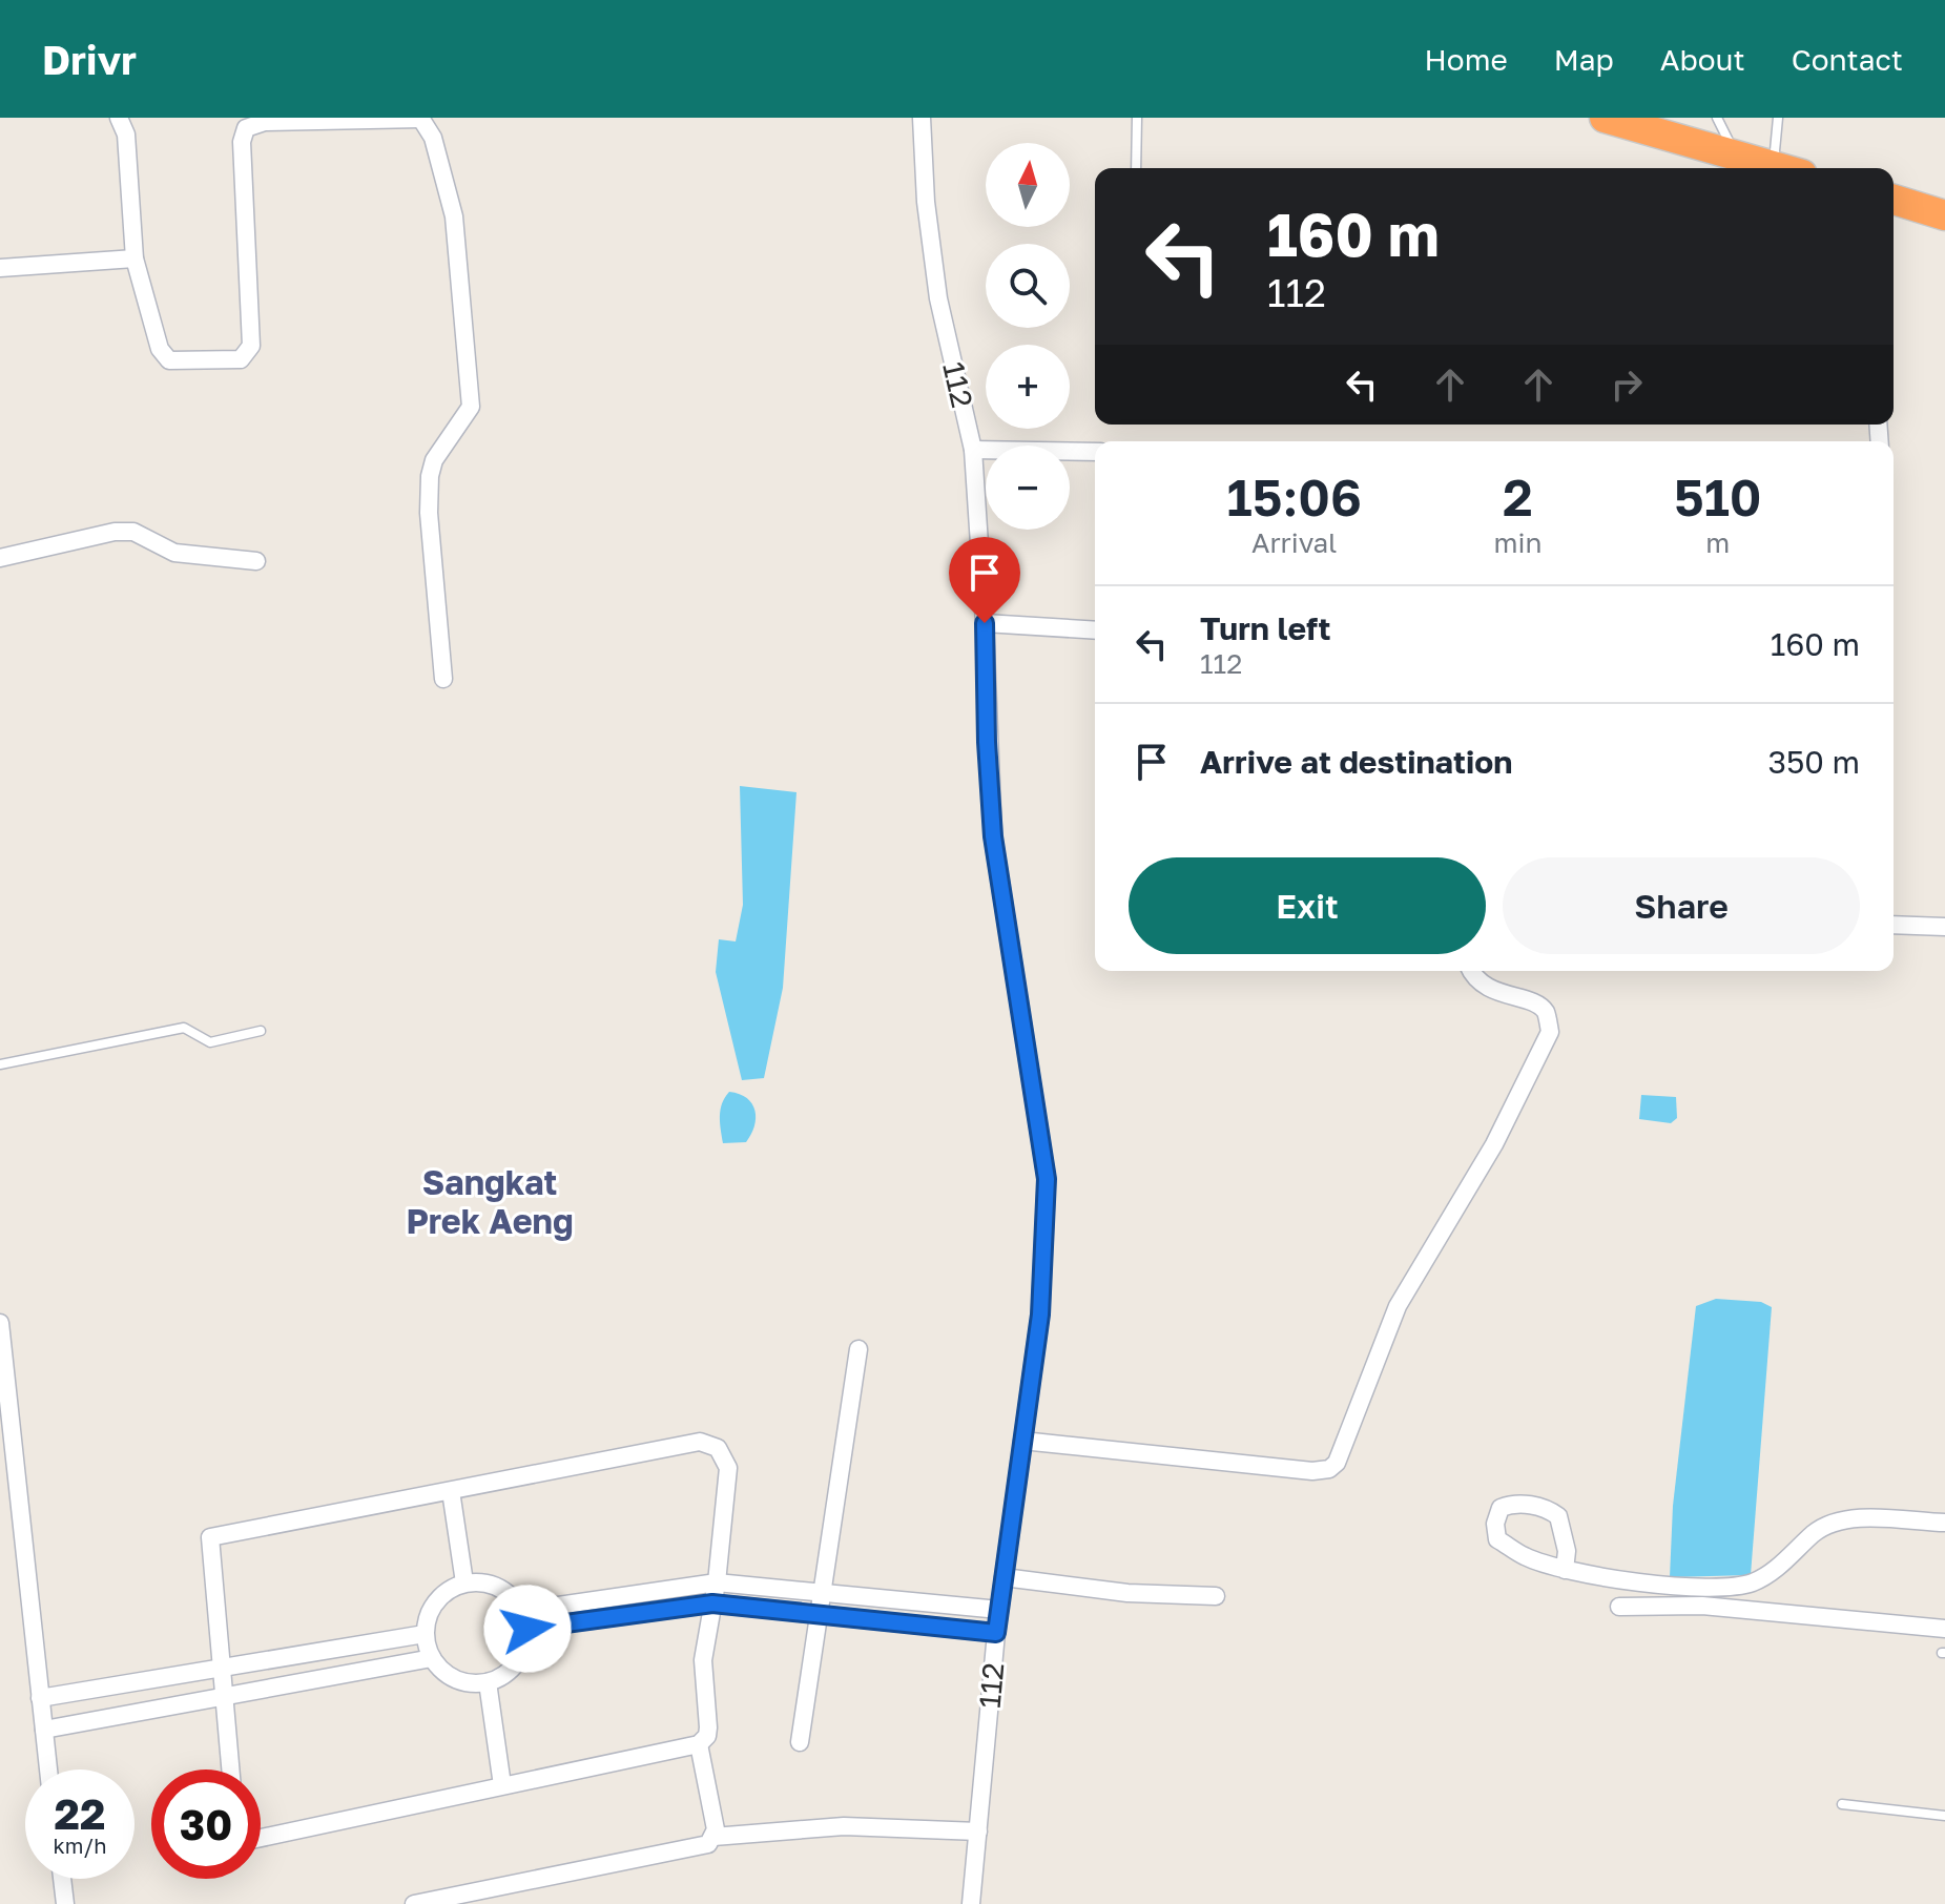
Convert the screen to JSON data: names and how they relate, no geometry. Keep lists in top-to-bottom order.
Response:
{
  "streets": {
    "street": ["112"]
  },
  "districts": ["Sangkat Prek Aeng"],
  "north": "top",
  "page": {
    "header": "Drivr",
    "nav": [
      "Home",
      "Map",
      "About",
      "Contact"
    ],
    "map_buttons": ["+", "−"],
    "turn": ["160 m", "112"],
    "eta": [
      "15:06",
      "Arrival",
      "2",
      "min",
      "510",
      "m"
    ],
    "list": [
      {
        "name": "Turn left",
        "note": "112",
        "value": "160 m"
      },
      {
        "name": "Arrive at destination",
        "value": "350 m"
      }
    ],
    "buttons": ["Exit", "Share"],
    "speed": "22 km/h",
    "limit": "30"
  }
}
